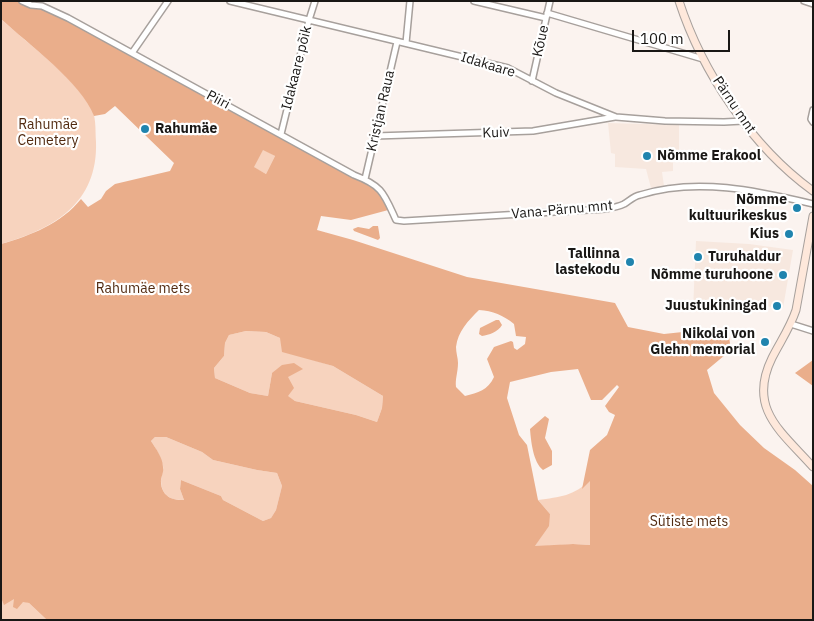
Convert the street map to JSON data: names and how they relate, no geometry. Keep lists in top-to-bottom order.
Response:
{
  "streets": {
    "main road": ["Pärnu mnt"],
    "street": [
      "Kõue",
      "Idakaare",
      "Idakaare põik",
      "Piiri",
      "Kristjan Raua",
      "Kuiv",
      "Vana-Pärnu mnt"
    ]
  },
  "crossings": [
    ["Kõue", "Idakaare"],
    ["Idakaare", "Idakaare põik"],
    ["Idakaare", "Pärnu mnt"],
    ["Idakaare", "Kristjan Raua"],
    ["Idakaare", "Kuiv"],
    ["Idakaare põik", "Piiri"],
    ["Piiri", "Kristjan Raua"],
    ["Piiri", "Vana-Pärnu mnt"],
    ["Kristjan Raua", "Kuiv"]
  ],
  "parks": ["Rahumäe Cemetery", "Rahumäe mets", "Sütiste mets"],
  "places": [
    "Rahumäe",
    "Nõmme Erakool",
    "Nõmme kultuurikeskus",
    "Kius",
    "Turuhaldur",
    "Tallinna lastekodu",
    "Nõmme turuhoone",
    "Juustukiningad",
    "Nikolai von Glehn memorial"
  ],
  "scale_bar": "100 m"
}
